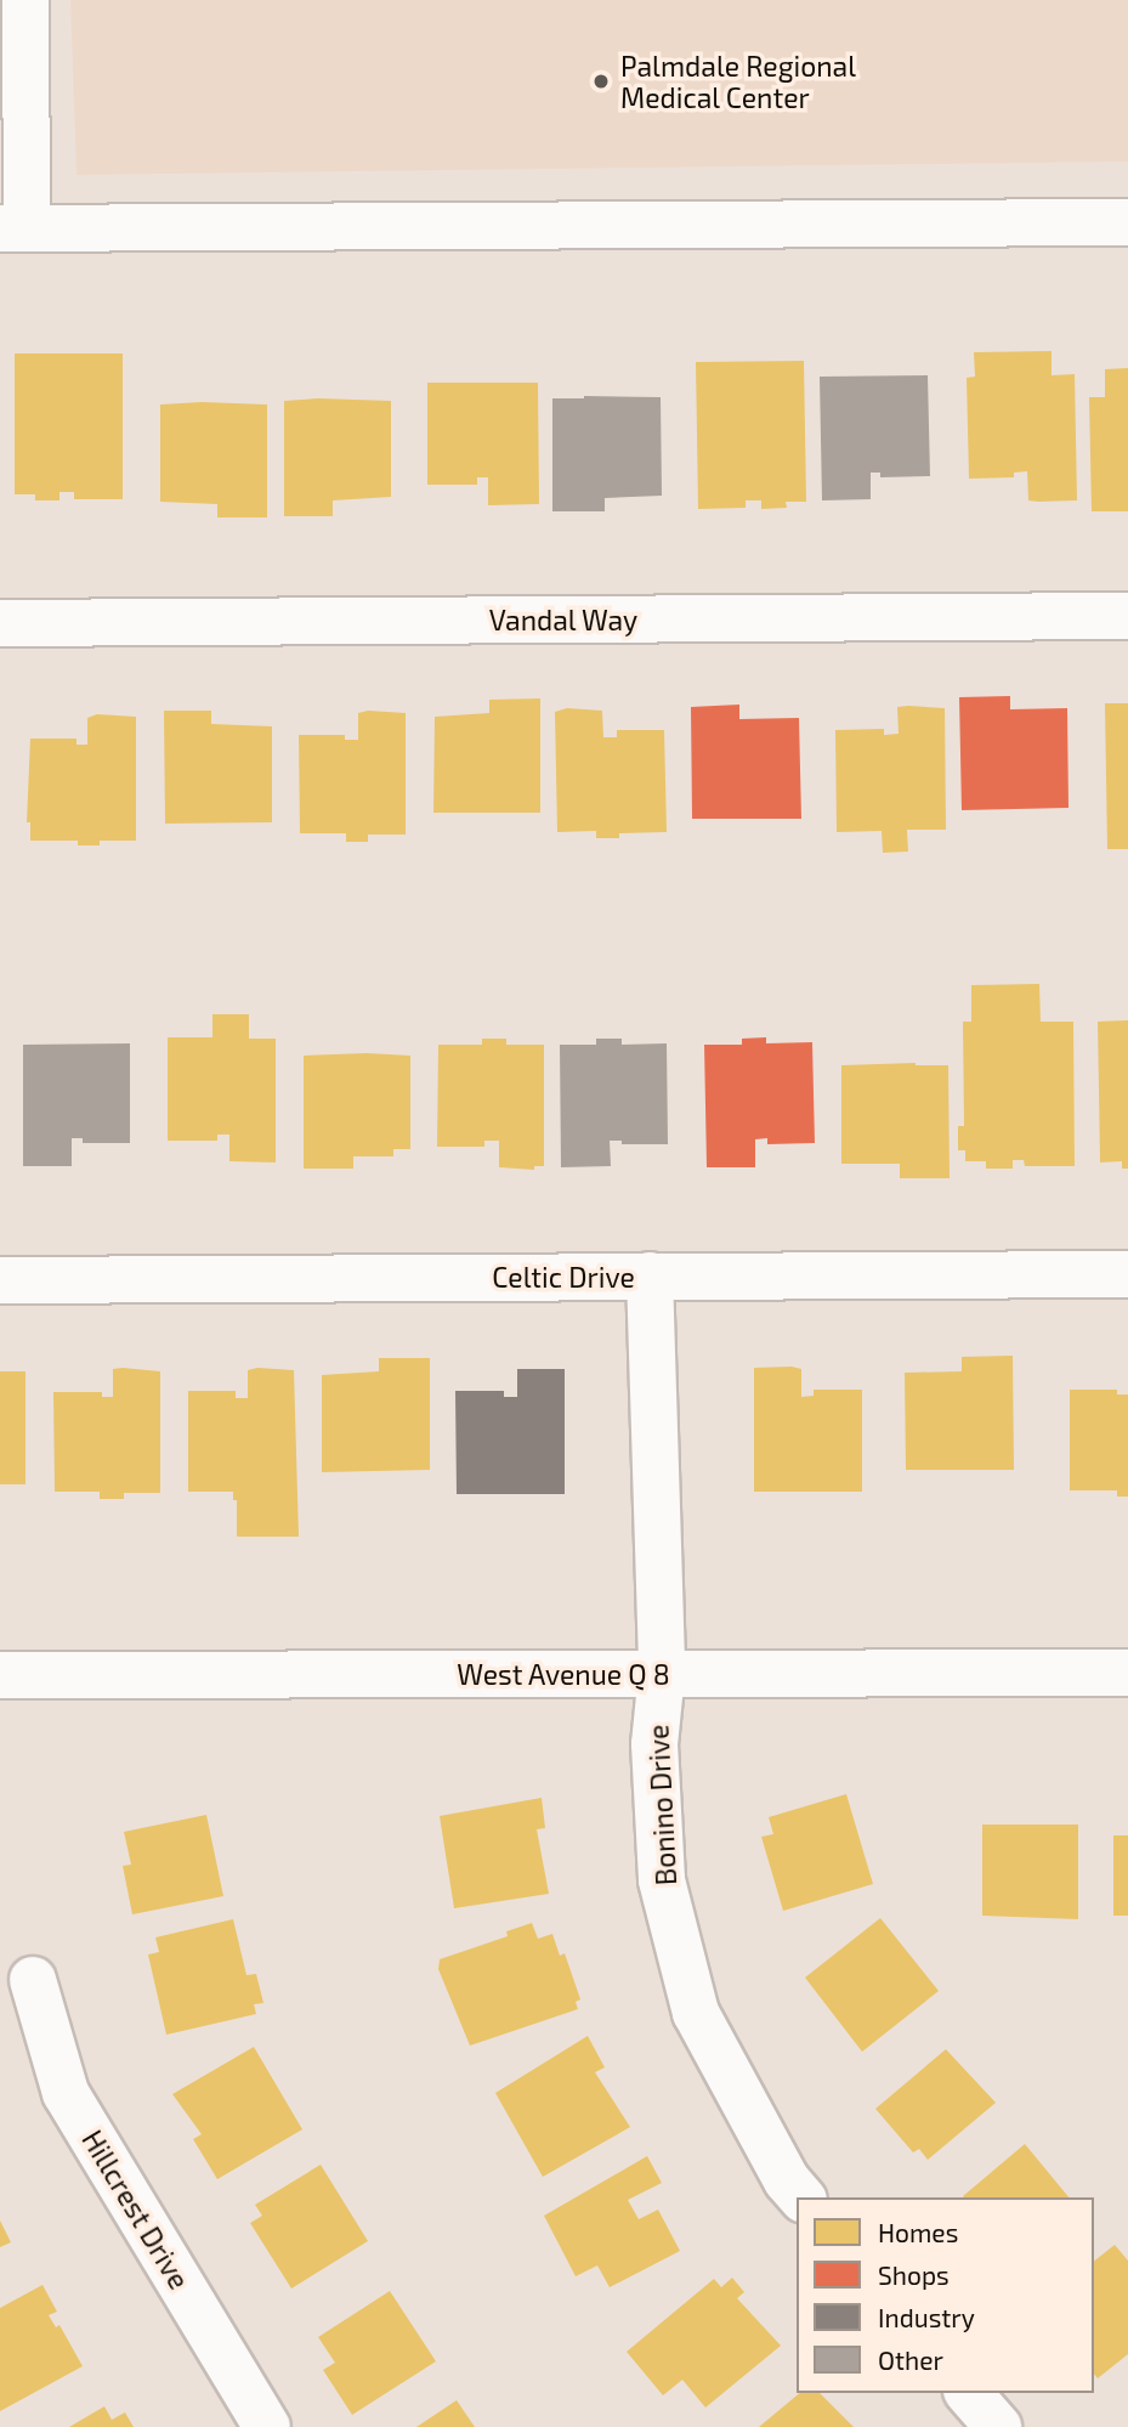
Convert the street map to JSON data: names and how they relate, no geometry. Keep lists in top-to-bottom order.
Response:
{
  "streets": {
    "street": [
      "Vandal Way",
      "Celtic Drive",
      "West Avenue Q 8",
      "Bonino Drive",
      "Hillcrest Drive"
    ]
  },
  "crossings": [
    ["Celtic Drive", "Bonino Drive"],
    ["West Avenue Q 8", "Bonino Drive"]
  ],
  "places": ["Palmdale Regional Medical Center"],
  "legend": [
    "Homes",
    "Shops",
    "Industry",
    "Other"
  ]
}
